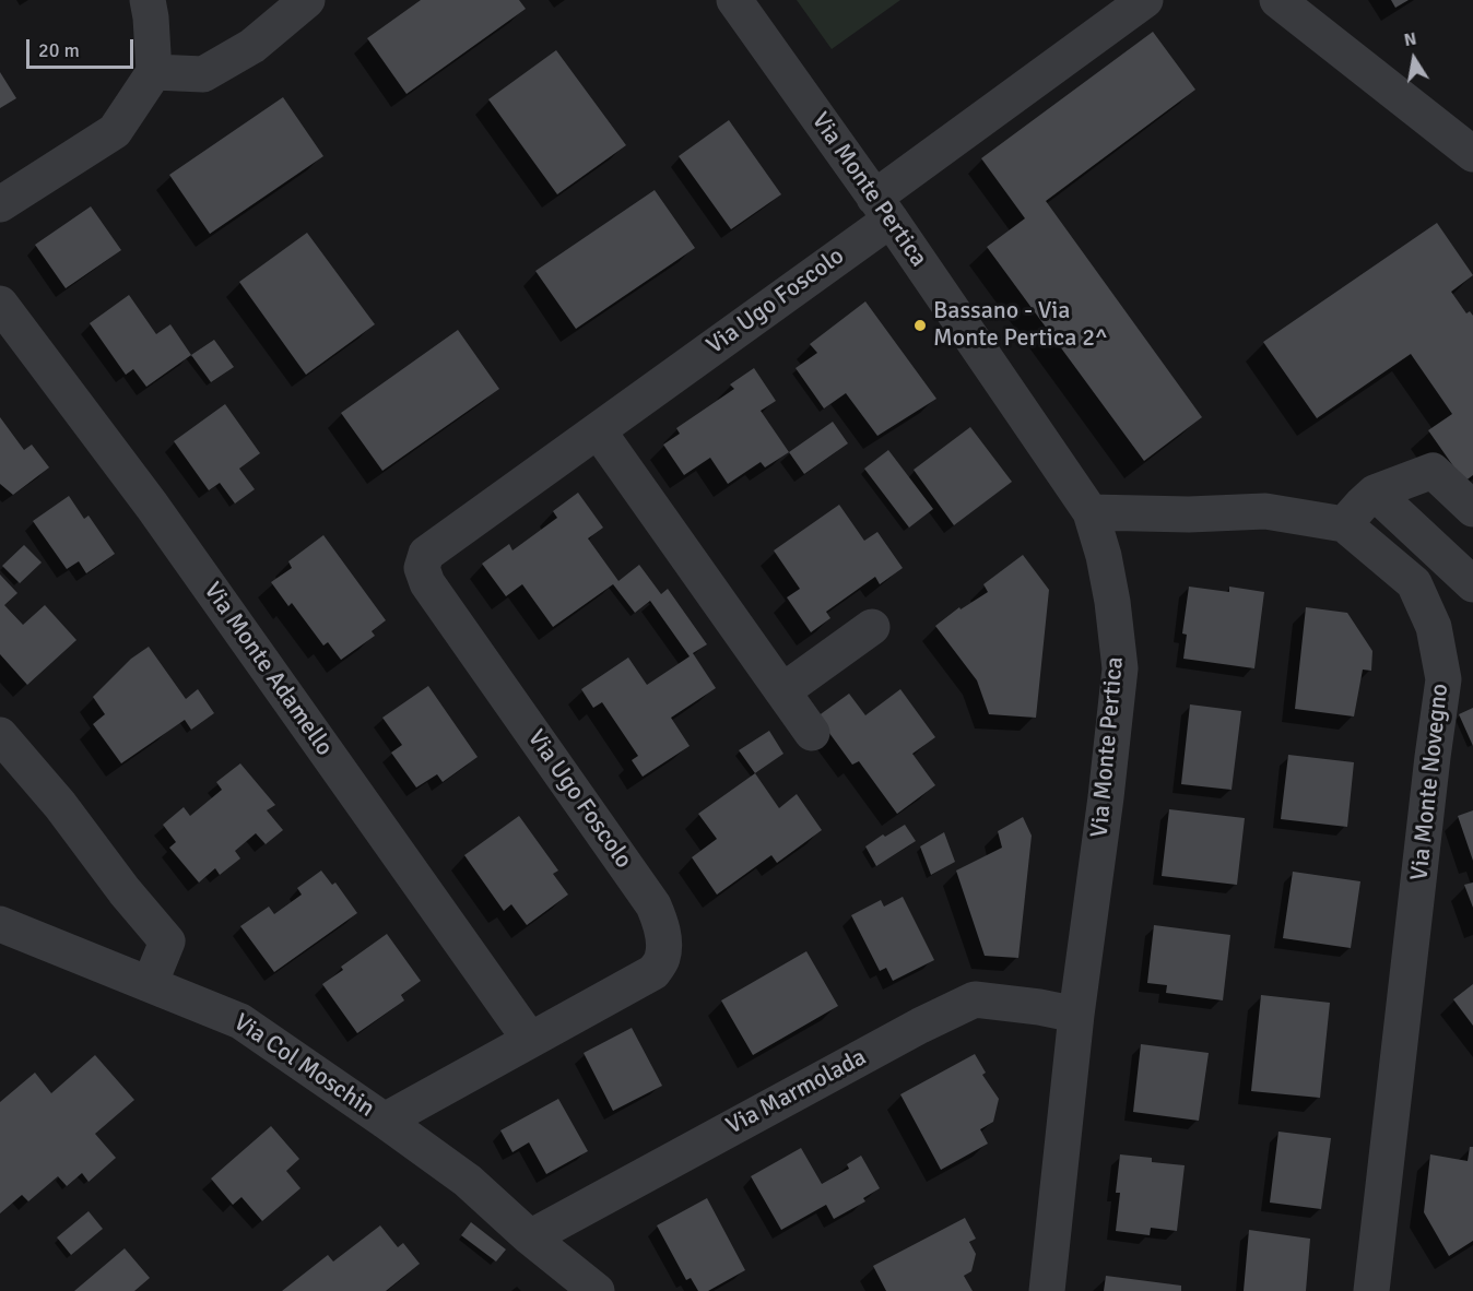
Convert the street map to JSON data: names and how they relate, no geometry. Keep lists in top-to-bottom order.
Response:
{
  "streets": {
    "street": [
      "Via Monte Pertica",
      "Via Ugo Foscolo",
      "Via Monte Adamello",
      "Via Monte Novegno",
      "Via Col Moschin",
      "Via Marmolada"
    ]
  },
  "crossings": [
    ["Via Monte Pertica", "Via Ugo Foscolo"],
    ["Via Monte Pertica", "Via Marmolada"],
    ["Via Ugo Foscolo", "Via Monte Adamello"],
    ["Via Ugo Foscolo", "Via Col Moschin"],
    ["Via Col Moschin", "Via Marmolada"]
  ],
  "places": ["Bassano - Via Monte Pertica 2^"],
  "scale_bar": "20 m",
  "north": "top"
}
